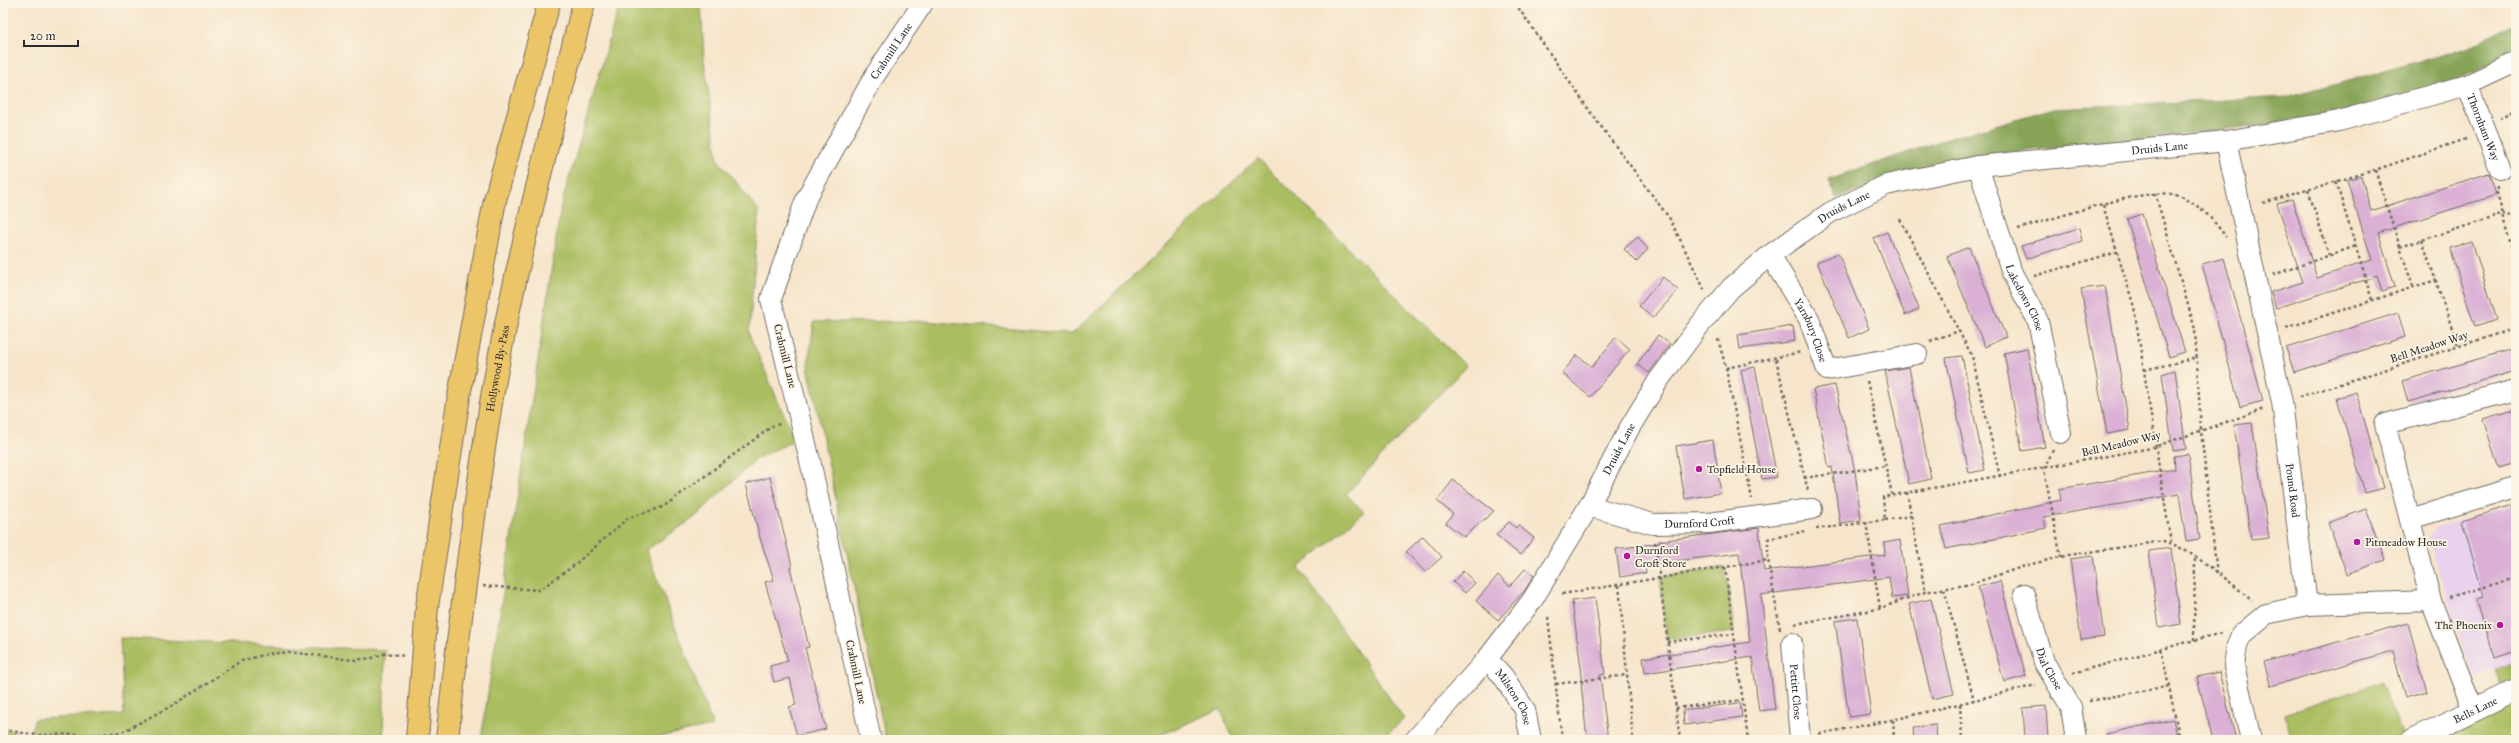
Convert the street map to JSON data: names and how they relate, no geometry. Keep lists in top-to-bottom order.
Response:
{
  "streets": {
    "highway": ["Hollywood By-Pass"],
    "street": [
      "Crabmill Lane",
      "Thornham Way",
      "Druids Lane",
      "Lakedown Close",
      "Yarnbury Close",
      "Pound Road",
      "Durnford Croft",
      "Dial Close",
      "Pettitt Close",
      "Milston Close",
      "Bells Lane"
    ],
    "path": ["Bell Meadow Way"]
  },
  "crossings": [
    ["Thornham Way", "Druids Lane"],
    ["Druids Lane", "Lakedown Close"],
    ["Druids Lane", "Yarnbury Close"],
    ["Druids Lane", "Pound Road"],
    ["Druids Lane", "Durnford Croft"],
    ["Druids Lane", "Milston Close"],
    ["Bell Meadow Way", "Pound Road"]
  ],
  "places": [
    "Topfield House",
    "Pitmeadow House",
    "Durnford Croft Store",
    "The Phoenix"
  ],
  "scale_bar": "20 m"
}
